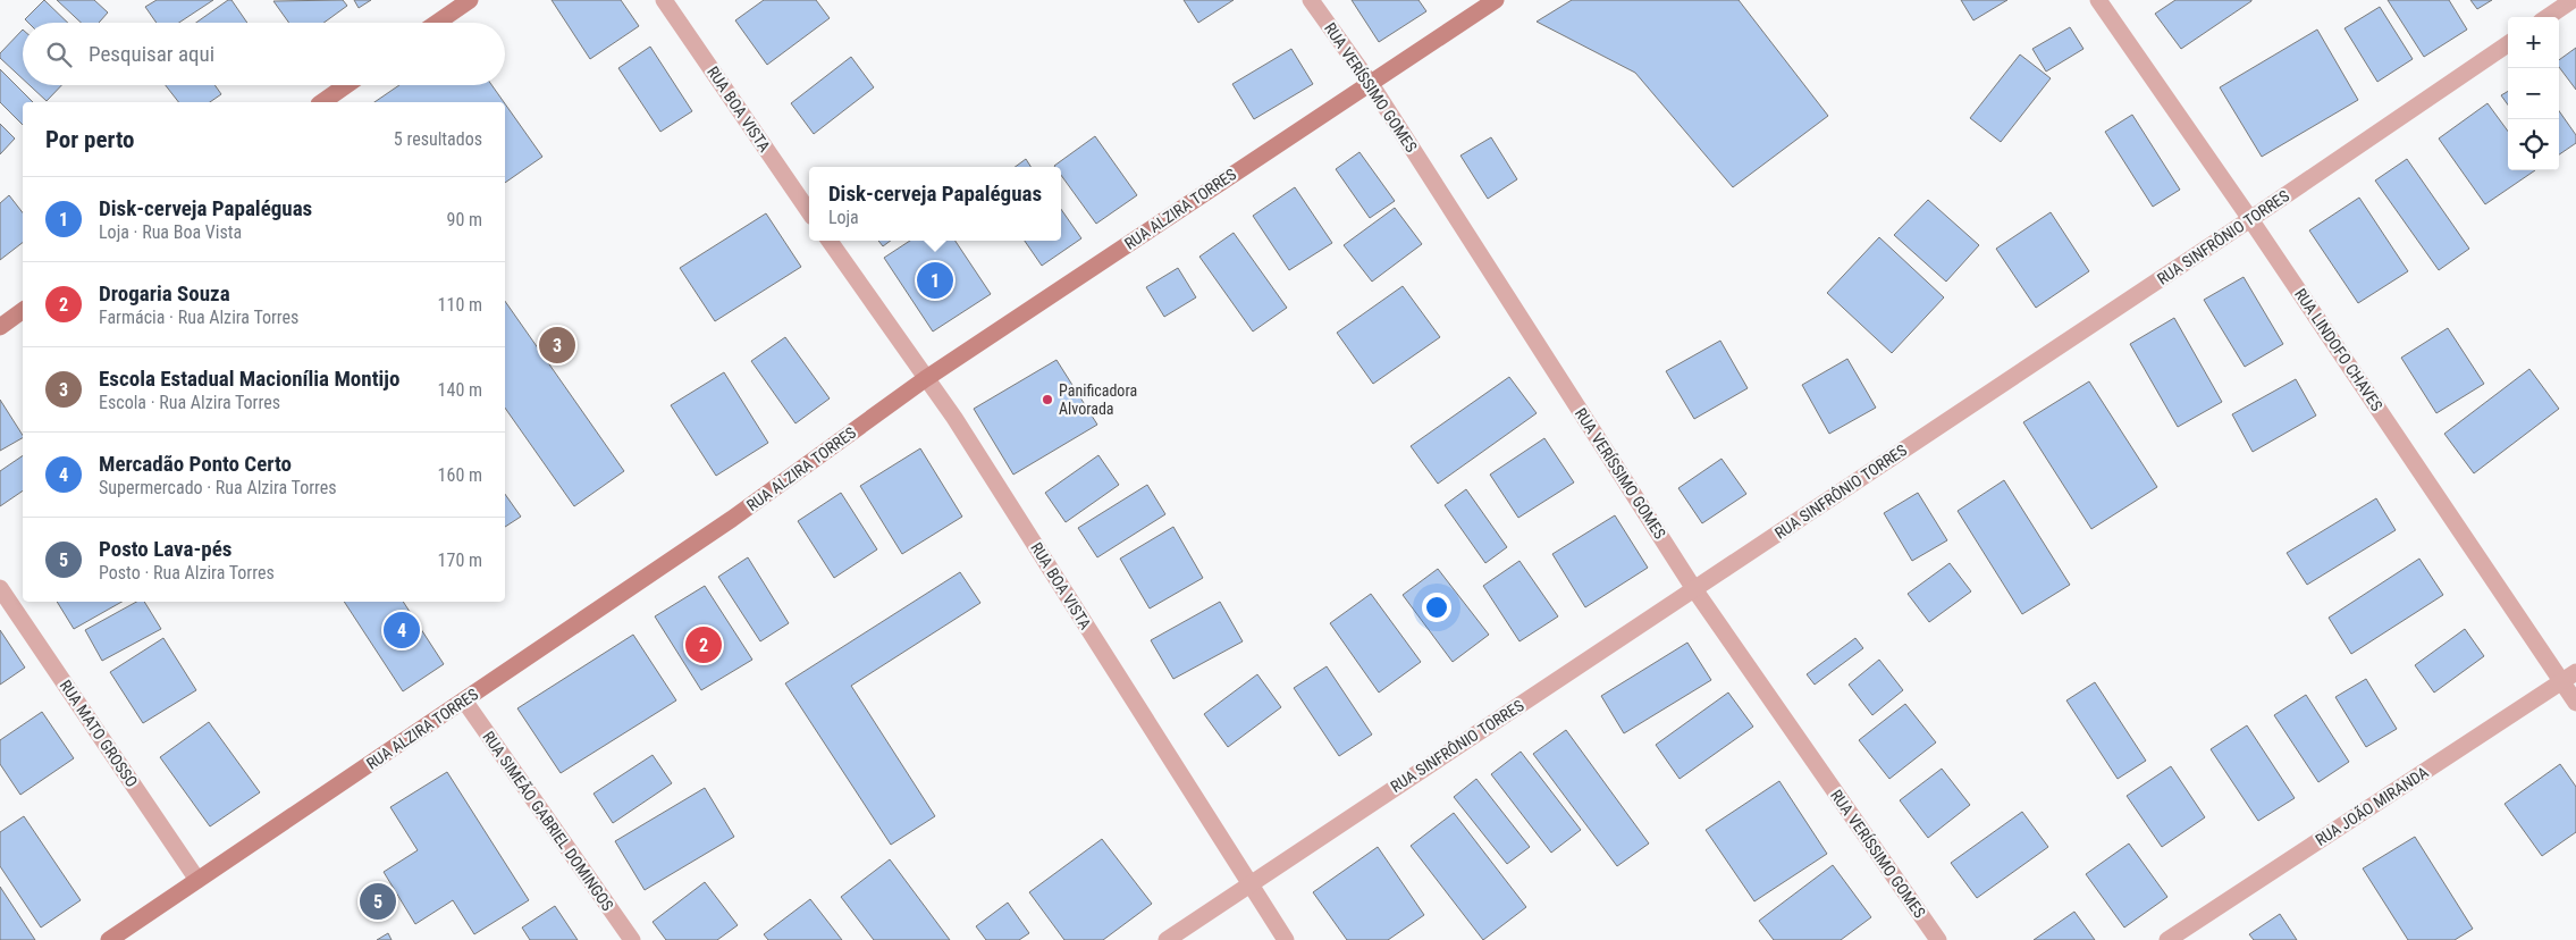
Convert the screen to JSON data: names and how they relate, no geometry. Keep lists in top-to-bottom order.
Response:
{
  "streets": {
    "main road": ["RUA ALZIRA TORRES"],
    "street": [
      "RUA VERÍSSIMO GOMES",
      "RUA BOA VISTA",
      "RUA SINFRÔNIO TORRES",
      "RUA LINDOFO CHAVES",
      "RUA MATO GROSSO",
      "RUA JOÃO MIRANDA",
      "RUA SIMEÃO GABRIEL DOMINGOS"
    ]
  },
  "crossings": [
    ["RUA VERÍSSIMO GOMES", "RUA ALZIRA TORRES"],
    ["RUA VERÍSSIMO GOMES", "RUA SINFRÔNIO TORRES"],
    ["RUA BOA VISTA", "RUA ALZIRA TORRES"],
    ["RUA BOA VISTA", "RUA SINFRÔNIO TORRES"],
    ["RUA ALZIRA TORRES", "RUA MATO GROSSO"],
    ["RUA ALZIRA TORRES", "RUA SIMEÃO GABRIEL DOMINGOS"],
    ["RUA SINFRÔNIO TORRES", "RUA LINDOFO CHAVES"],
    ["RUA LINDOFO CHAVES", "RUA JOÃO MIRANDA"]
  ],
  "places": ["Panificadora Alvorada"],
  "page": {
    "map_buttons": ["+", "−"],
    "search": "Pesquisar aqui",
    "heading": ["Por perto", "5 resultados"],
    "popup": ["Disk-cerveja Papaléguas", "Loja"],
    "list": [
      {
        "mark": "1",
        "name": "Disk-cerveja Papaléguas",
        "note": "Loja · Rua Boa Vista",
        "value": "90 m"
      },
      {
        "mark": "2",
        "name": "Drogaria Souza",
        "note": "Farmácia · Rua Alzira Torres",
        "value": "110 m"
      },
      {
        "mark": "3",
        "name": "Escola Estadual Macionília Montijo",
        "note": "Escola · Rua Alzira Torres",
        "value": "140 m"
      },
      {
        "mark": "4",
        "name": "Mercadão Ponto Certo",
        "note": "Supermercado · Rua Alzira Torres",
        "value": "160 m"
      },
      {
        "mark": "5",
        "name": "Posto Lava-pés",
        "note": "Posto · Rua Alzira Torres",
        "value": "170 m"
      }
    ],
    "pins": [
      "1",
      "3",
      "4",
      "2",
      "5"
    ]
  }
}
